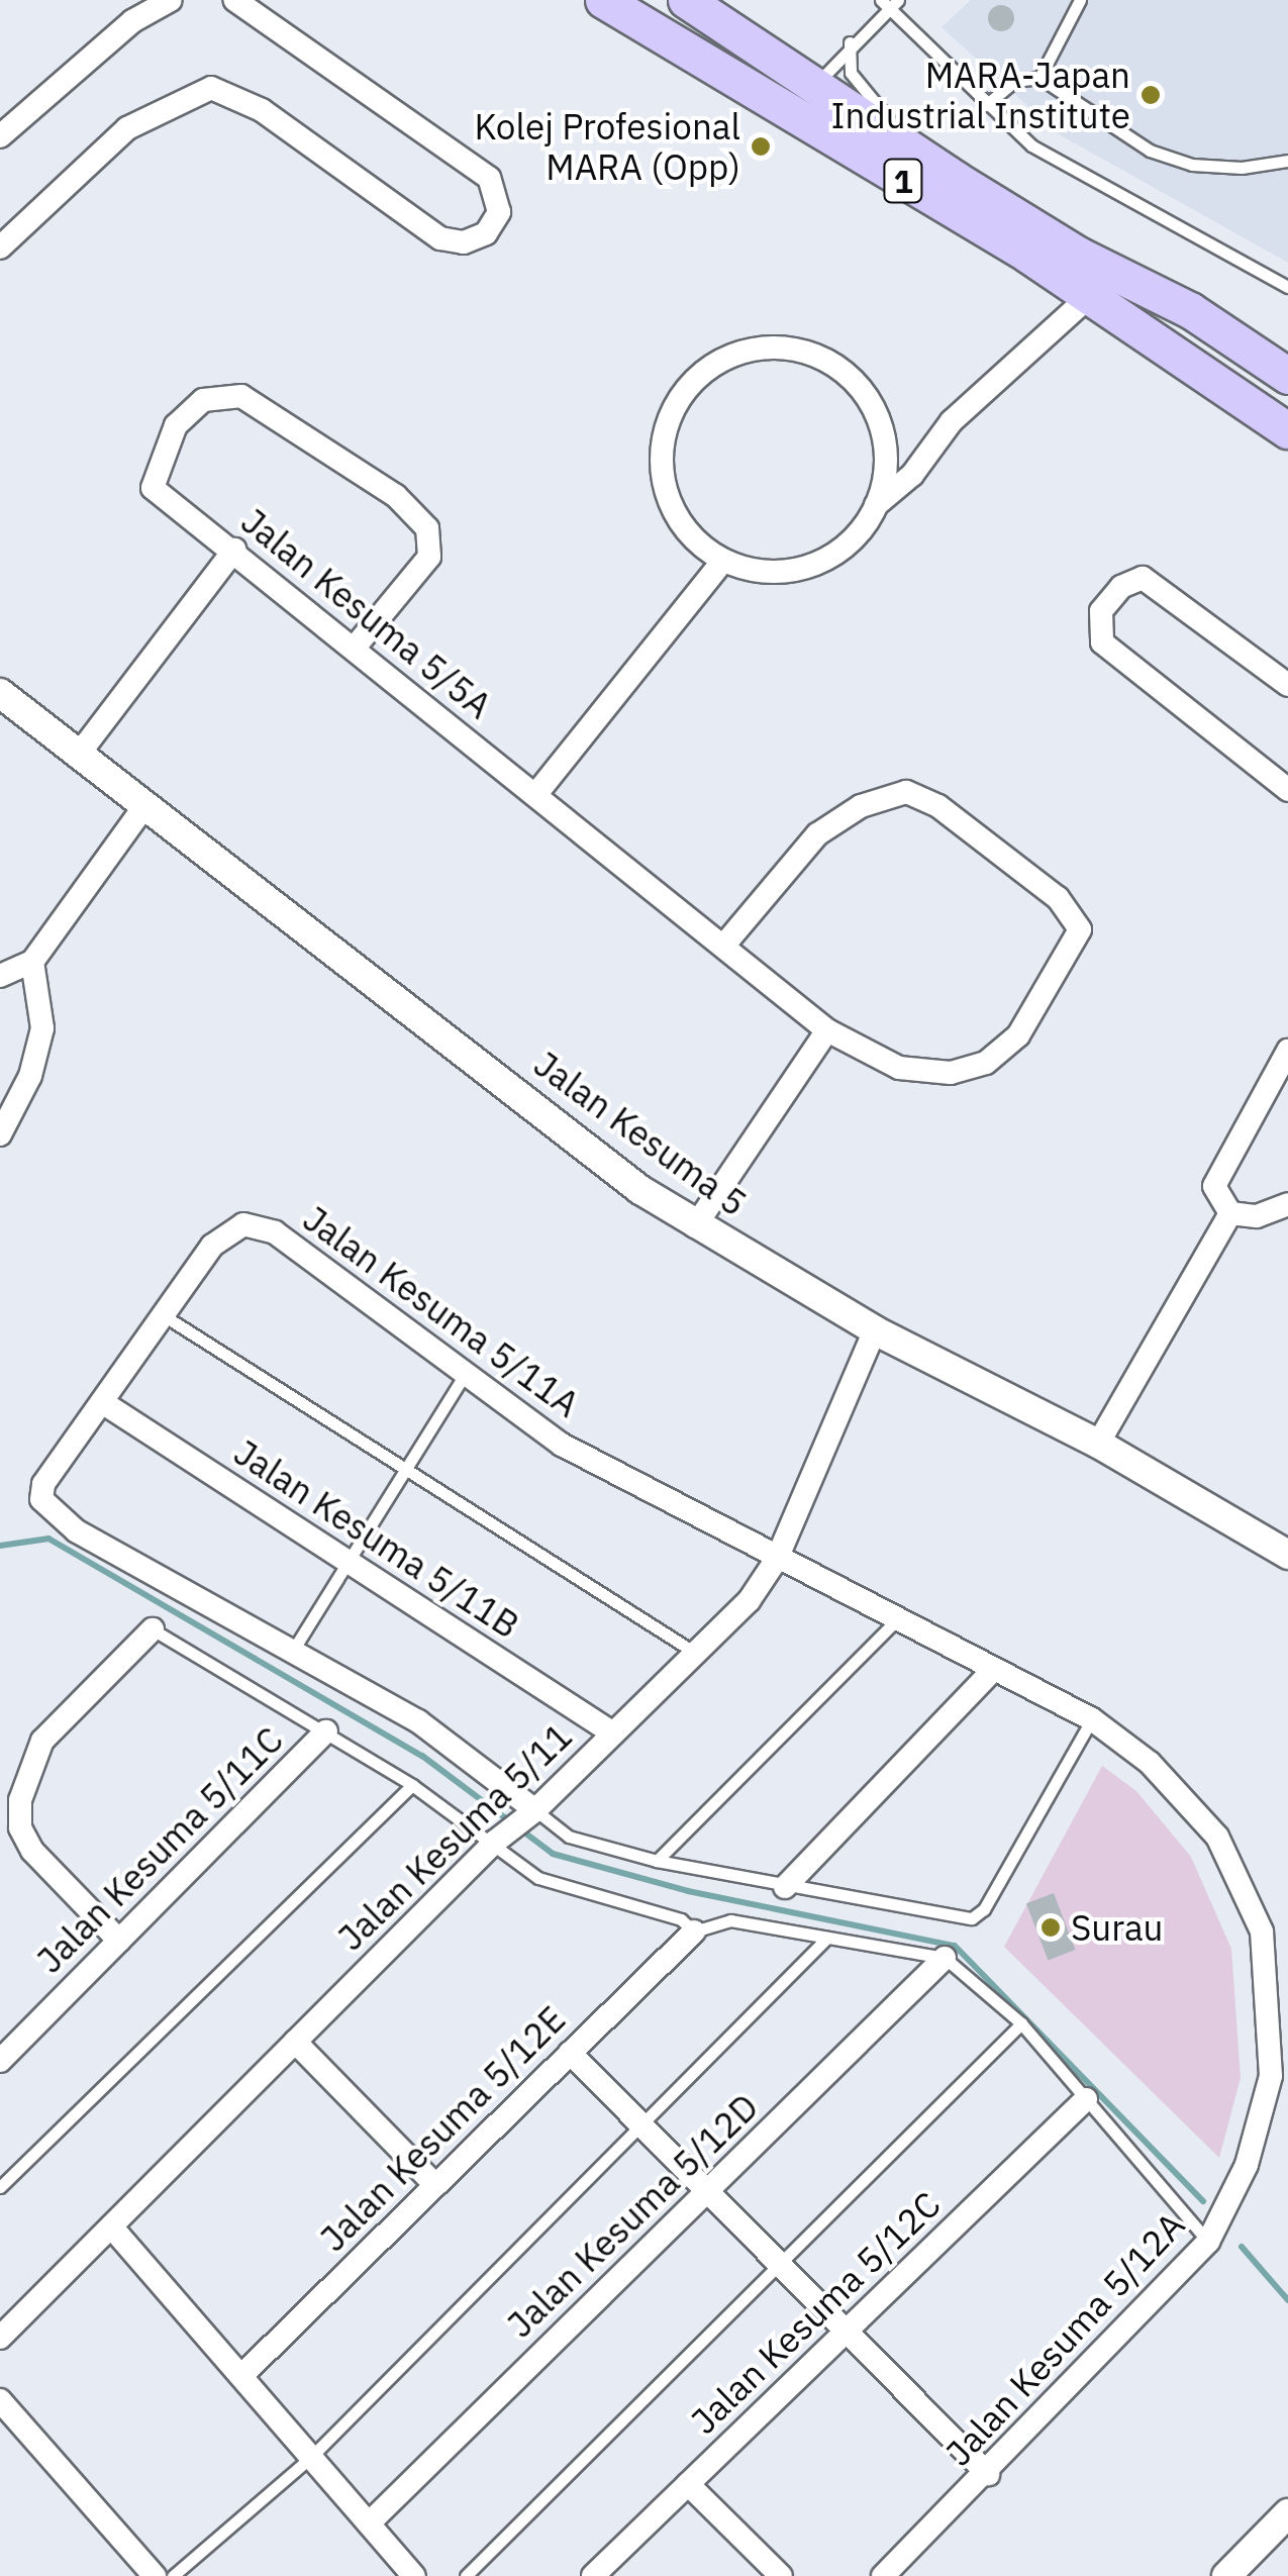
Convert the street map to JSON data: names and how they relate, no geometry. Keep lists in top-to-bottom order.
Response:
{
  "streets": {
    "main road": ["1"],
    "street": [
      "Jalan Kesuma 5/5A",
      "Jalan Kesuma 5",
      "Jalan Kesuma 5/11A",
      "Jalan Kesuma 5/11B",
      "Jalan Kesuma 5/11",
      "Jalan Kesuma 5/11C",
      "Jalan Kesuma 5/12E",
      "Jalan Kesuma 5/12D",
      "Jalan Kesuma 5/12C",
      "Jalan Kesuma 5/12A"
    ]
  },
  "crossings": [
    ["Jalan Kesuma 5", "Jalan Kesuma 5/11"],
    ["Jalan Kesuma 5/11A", "Jalan Kesuma 5/11B"],
    ["Jalan Kesuma 5/11A", "Jalan Kesuma 5/11"],
    ["Jalan Kesuma 5/11A", "Jalan Kesuma 5/12A"],
    ["Jalan Kesuma 5/11B", "Jalan Kesuma 5/11"],
    ["Jalan Kesuma 5/11", "Jalan Kesuma 5/12A"]
  ],
  "places": ["MARA-Japan Industrial Institute", "Kolej Profesional MARA (Opp)", "Surau"]
}
